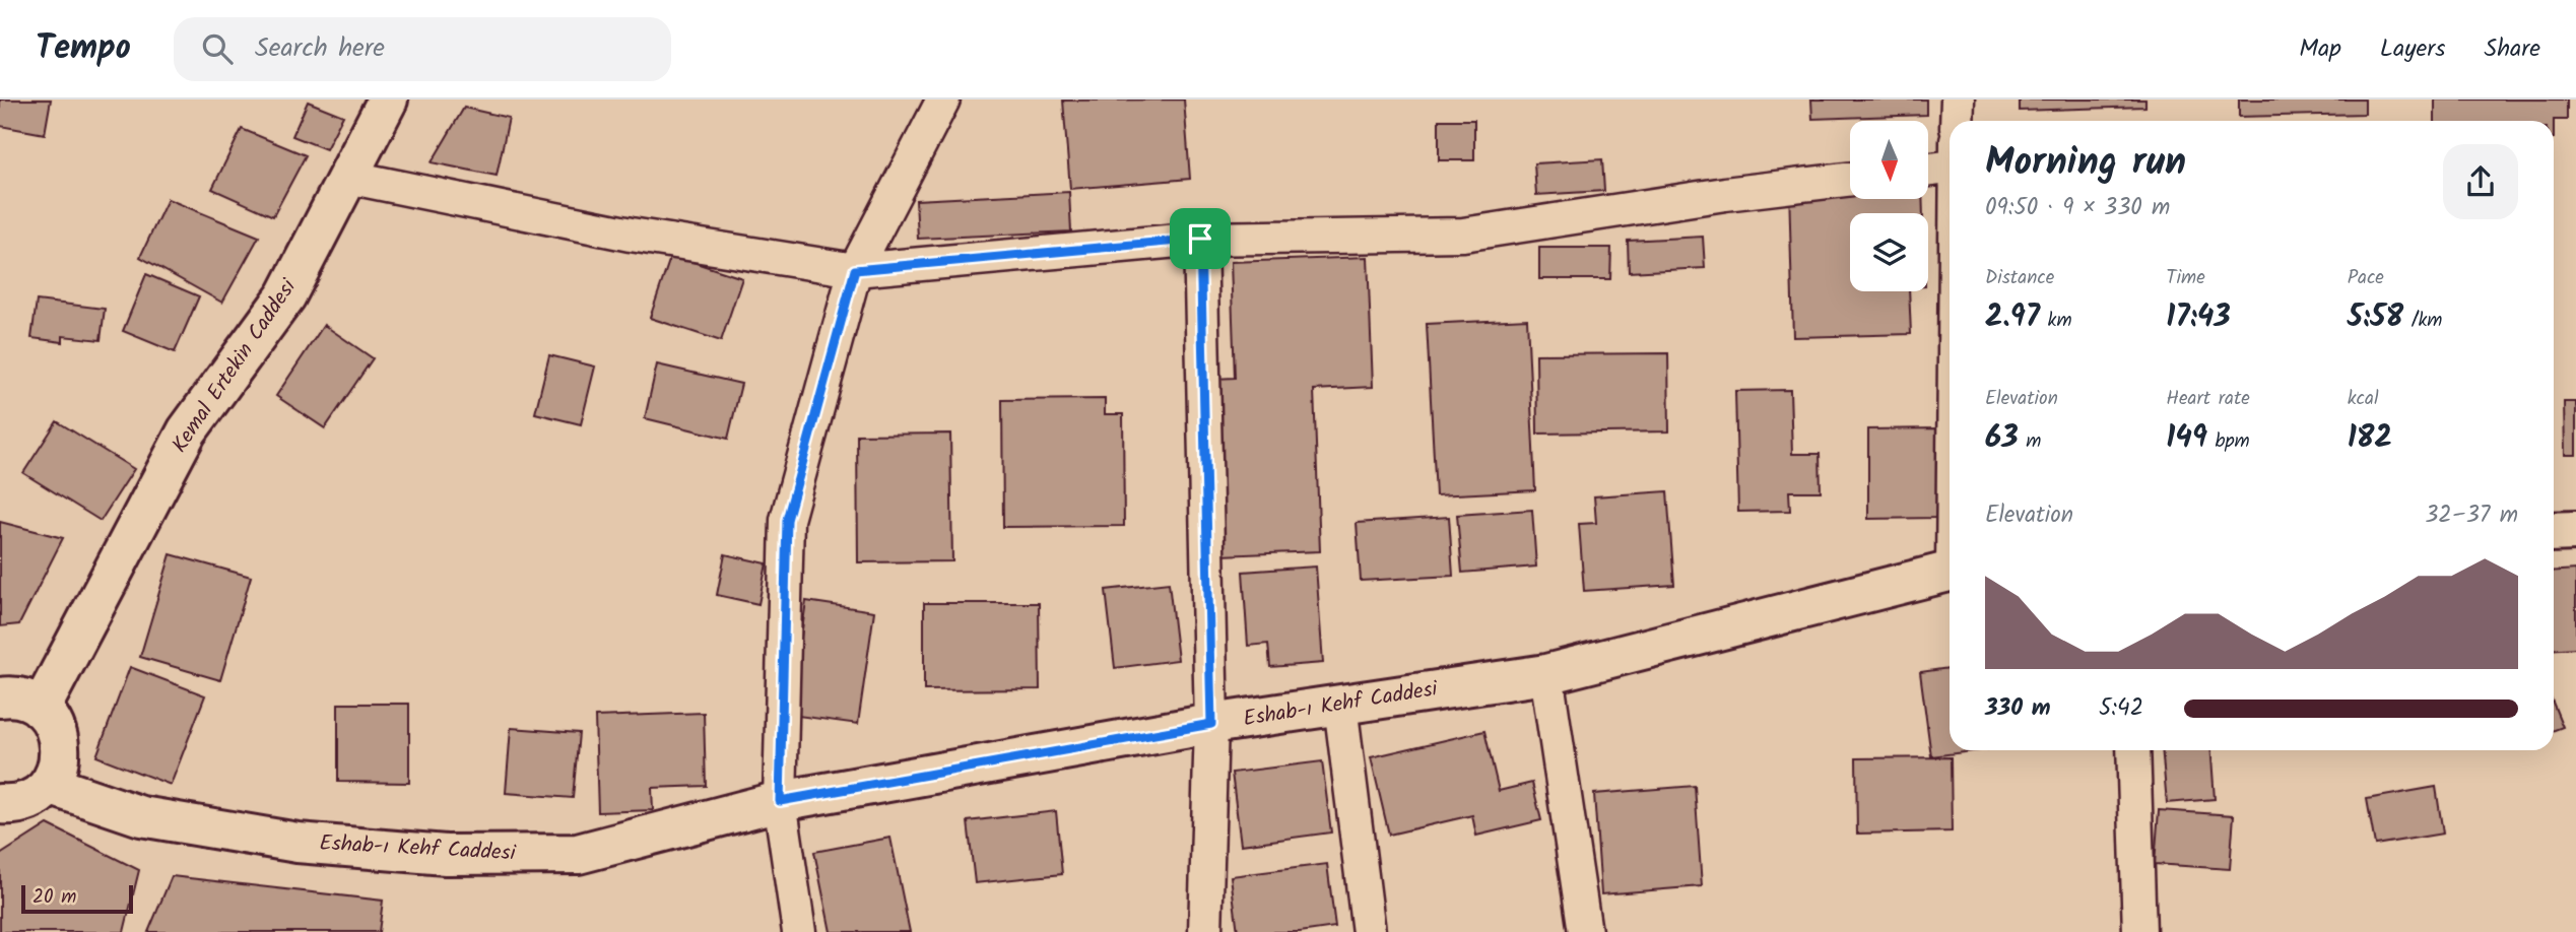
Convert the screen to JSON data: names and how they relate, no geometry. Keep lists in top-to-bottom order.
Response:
{
  "streets": {
    "street": ["Kemal Ertekin Caddesi", "Eshab-ı Kehf Caddesi"]
  },
  "scale_bar": "20 m",
  "north": "bottom",
  "page": {
    "header": "Tempo",
    "search": "Search here",
    "nav": ["Map", "Layers", "Share"],
    "heading": ["Morning run", "09:50 · 9 × 330 m"],
    "stats": [
      ["Distance", "2.97 km"],
      ["Time", "17:43"],
      ["Pace", "5:58 /km"],
      ["Elevation", "63 m"],
      ["Heart rate", "149 bpm"],
      ["kcal", "182"]
    ],
    "chart": ["Elevation", "32–37 m"],
    "list": [
      {
        "name": "330 m",
        "note": "5:42"
      }
    ],
    "scale": "20 m"
  }
}
